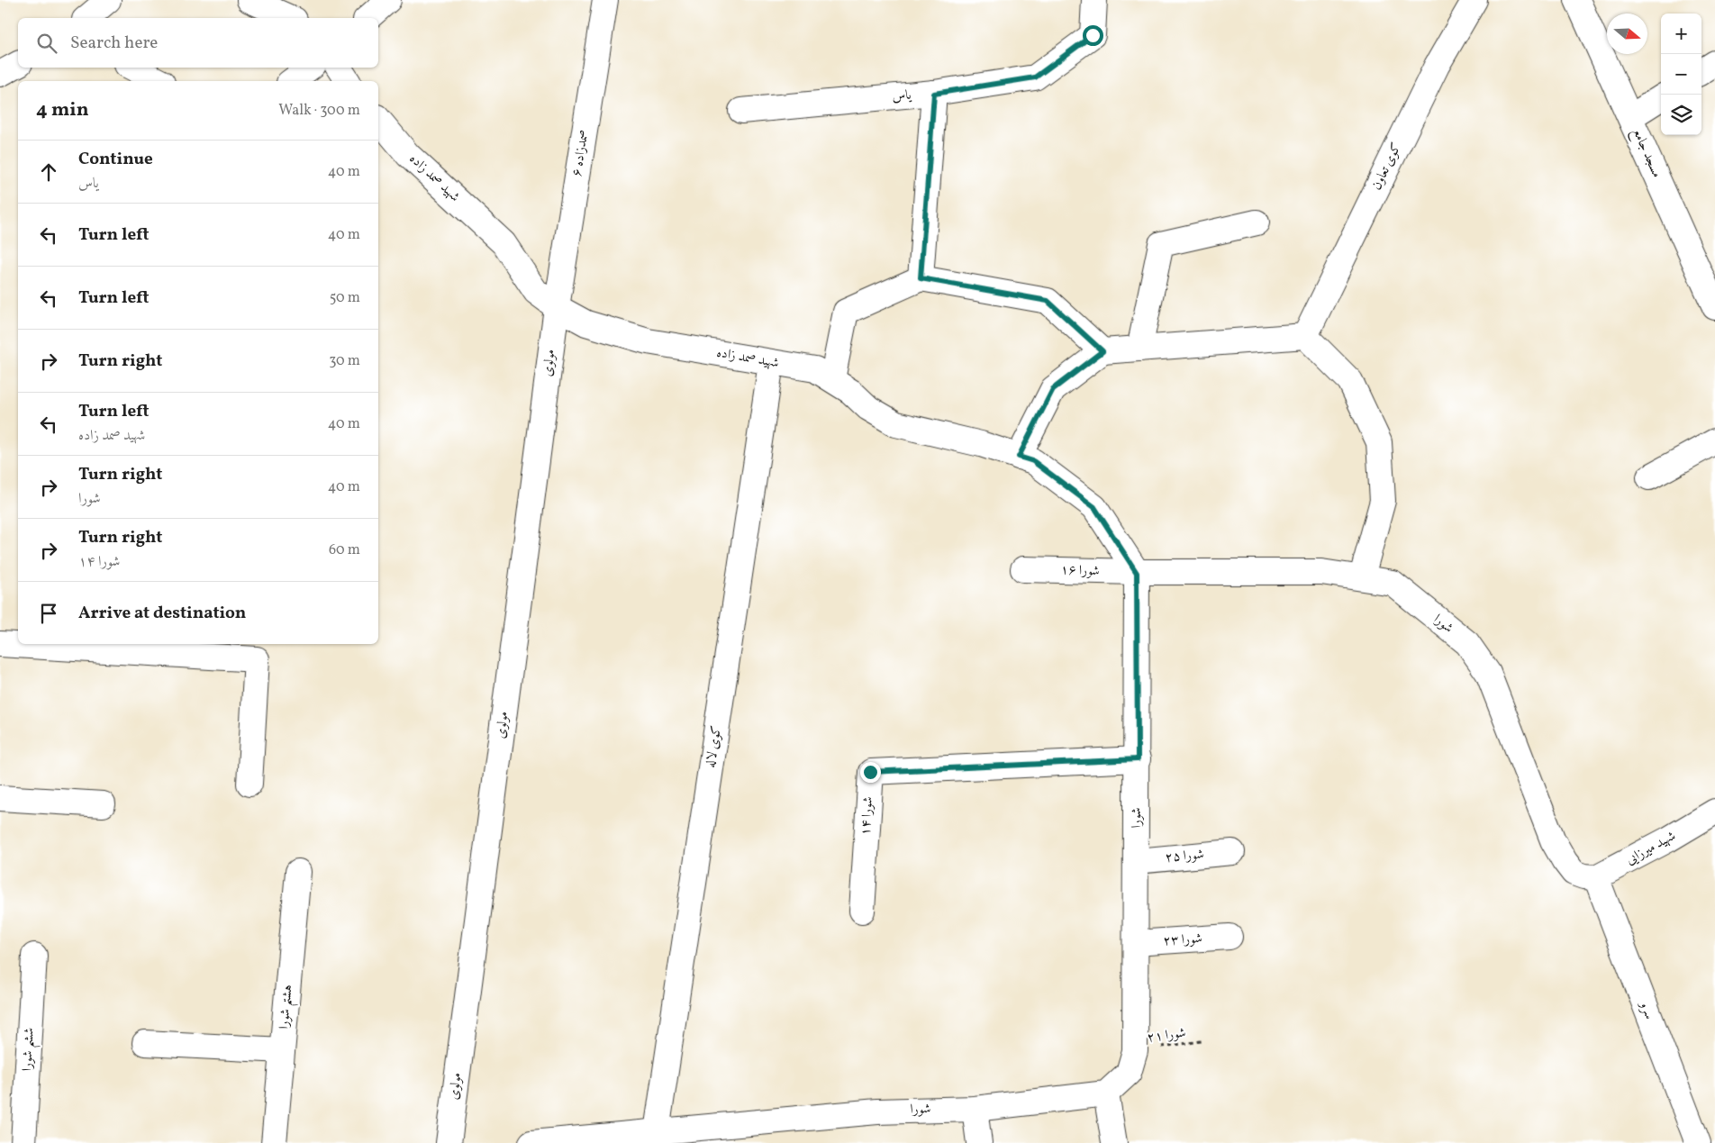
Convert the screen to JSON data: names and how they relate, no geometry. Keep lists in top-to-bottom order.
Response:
{
  "streets": {
    "street": [
      "یاس",
      "صمدزاده ۶",
      "مسجد جامع",
      "کوی تعاون",
      "شهید صمد زاده",
      "مولوی",
      "شورا ۱۶",
      "شورا",
      "کوی لاله",
      "شورا ۱۴",
      "شهید میرزایی",
      "شورا ۲۵",
      "شورا ۲۳",
      "هشتم شورا",
      "سرو",
      "ششم شورا"
    ],
    "path": ["شورا ۲۱"]
  },
  "crossings": [
    ["صمدزاده ۶", "شهید صمد زاده"],
    ["صمدزاده ۶", "مولوی"],
    ["شهید صمد زاده", "مولوی"],
    ["شهید صمد زاده", "شورا ۱۶"],
    ["شهید صمد زاده", "شورا"],
    ["شهید صمد زاده", "کوی لاله"],
    ["شورا ۱۶", "شورا"],
    ["شورا", "کوی لاله"],
    ["شورا", "شورا ۱۴"],
    ["شورا", "شهید میرزایی"],
    ["شورا", "شورا ۲۵"],
    ["شورا", "شورا ۲۳"],
    ["شورا", "سرو"],
    ["شورا", "شورا ۲۱"],
    ["شهید میرزایی", "سرو"]
  ],
  "north": "right",
  "page": {
    "map_buttons": ["+", "−"],
    "search": "Search here",
    "heading": ["4 min", "Walk · 300 m"],
    "list": [
      ["Continue", "یاس", "40 m"],
      ["Turn left", "40 m"],
      ["Turn left", "50 m"],
      ["Turn right", "30 m"],
      ["Turn left", "شهید صمد زاده", "40 m"],
      ["Turn right", "شورا", "40 m"],
      ["Turn right", "شورا ۱۴", "60 m"],
      "Arrive at destination"
    ]
  }
}
